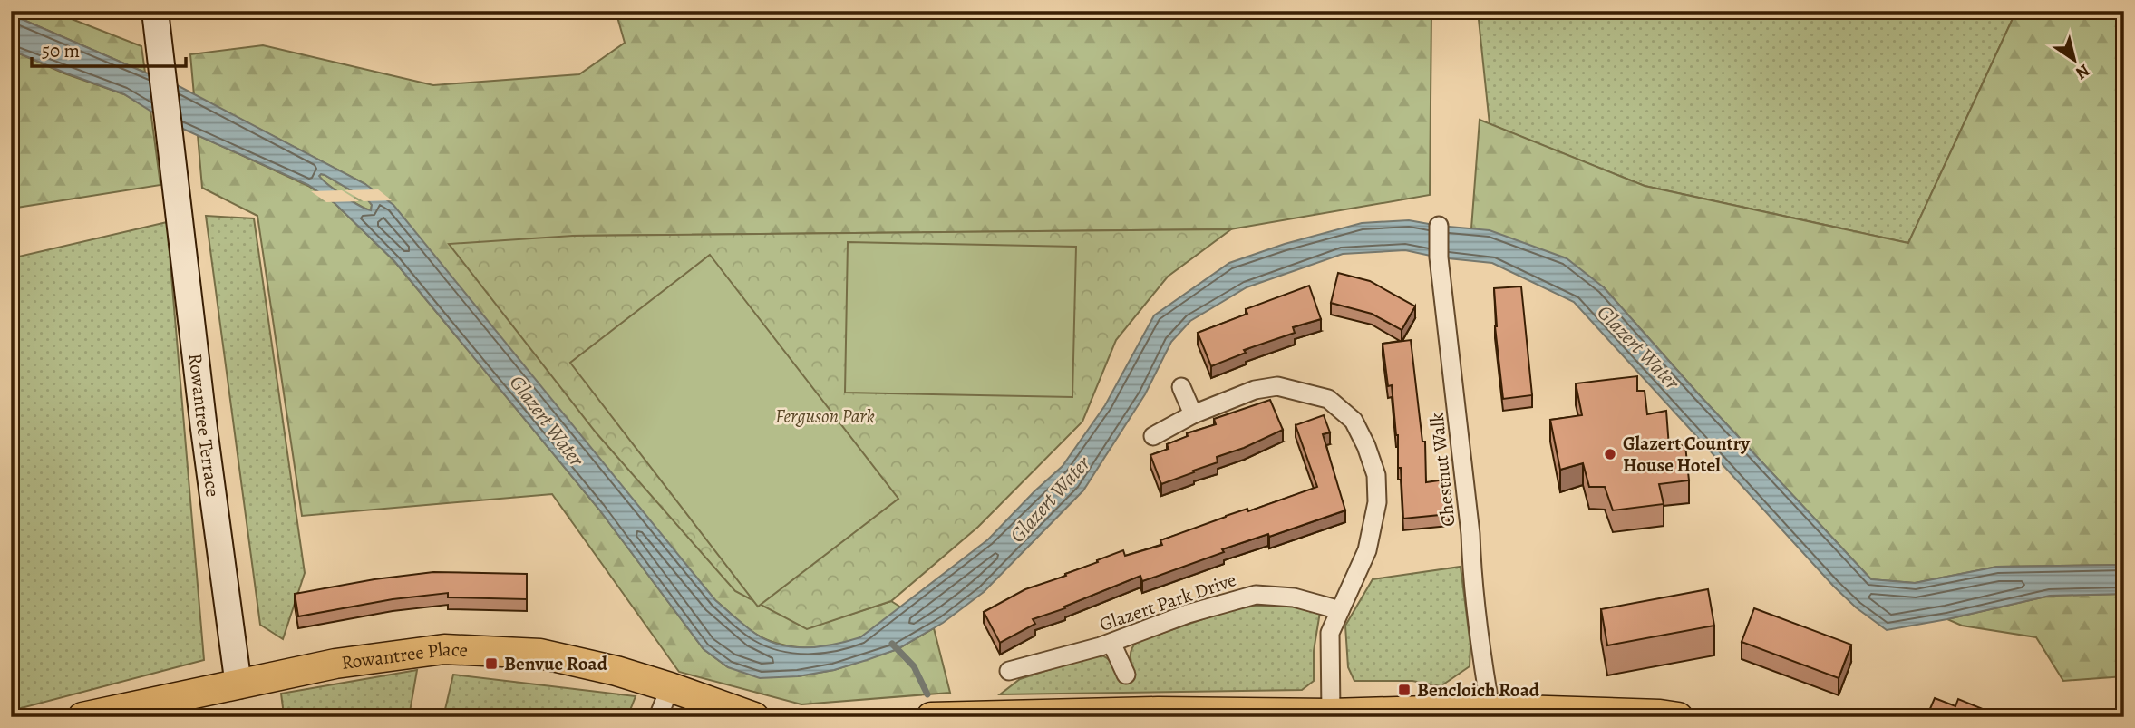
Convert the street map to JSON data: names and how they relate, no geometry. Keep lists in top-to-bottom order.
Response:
{
  "streets": {
    "main road": ["Rowantree Terrace", "Rowantree Place"],
    "street": ["Chestnut Walk", "Glazert Park Drive"]
  },
  "crossings": [
    ["Rowantree Terrace", "Rowantree Place"]
  ],
  "water": ["Glazert Water"],
  "parks": ["Ferguson Park"],
  "places": {
    "other": ["Glazert Country House Hotel"],
    "transit": ["Benvue Road", "Bencloich Road"]
  },
  "scale_bar": "50 m",
  "north": "bottom right"
}
